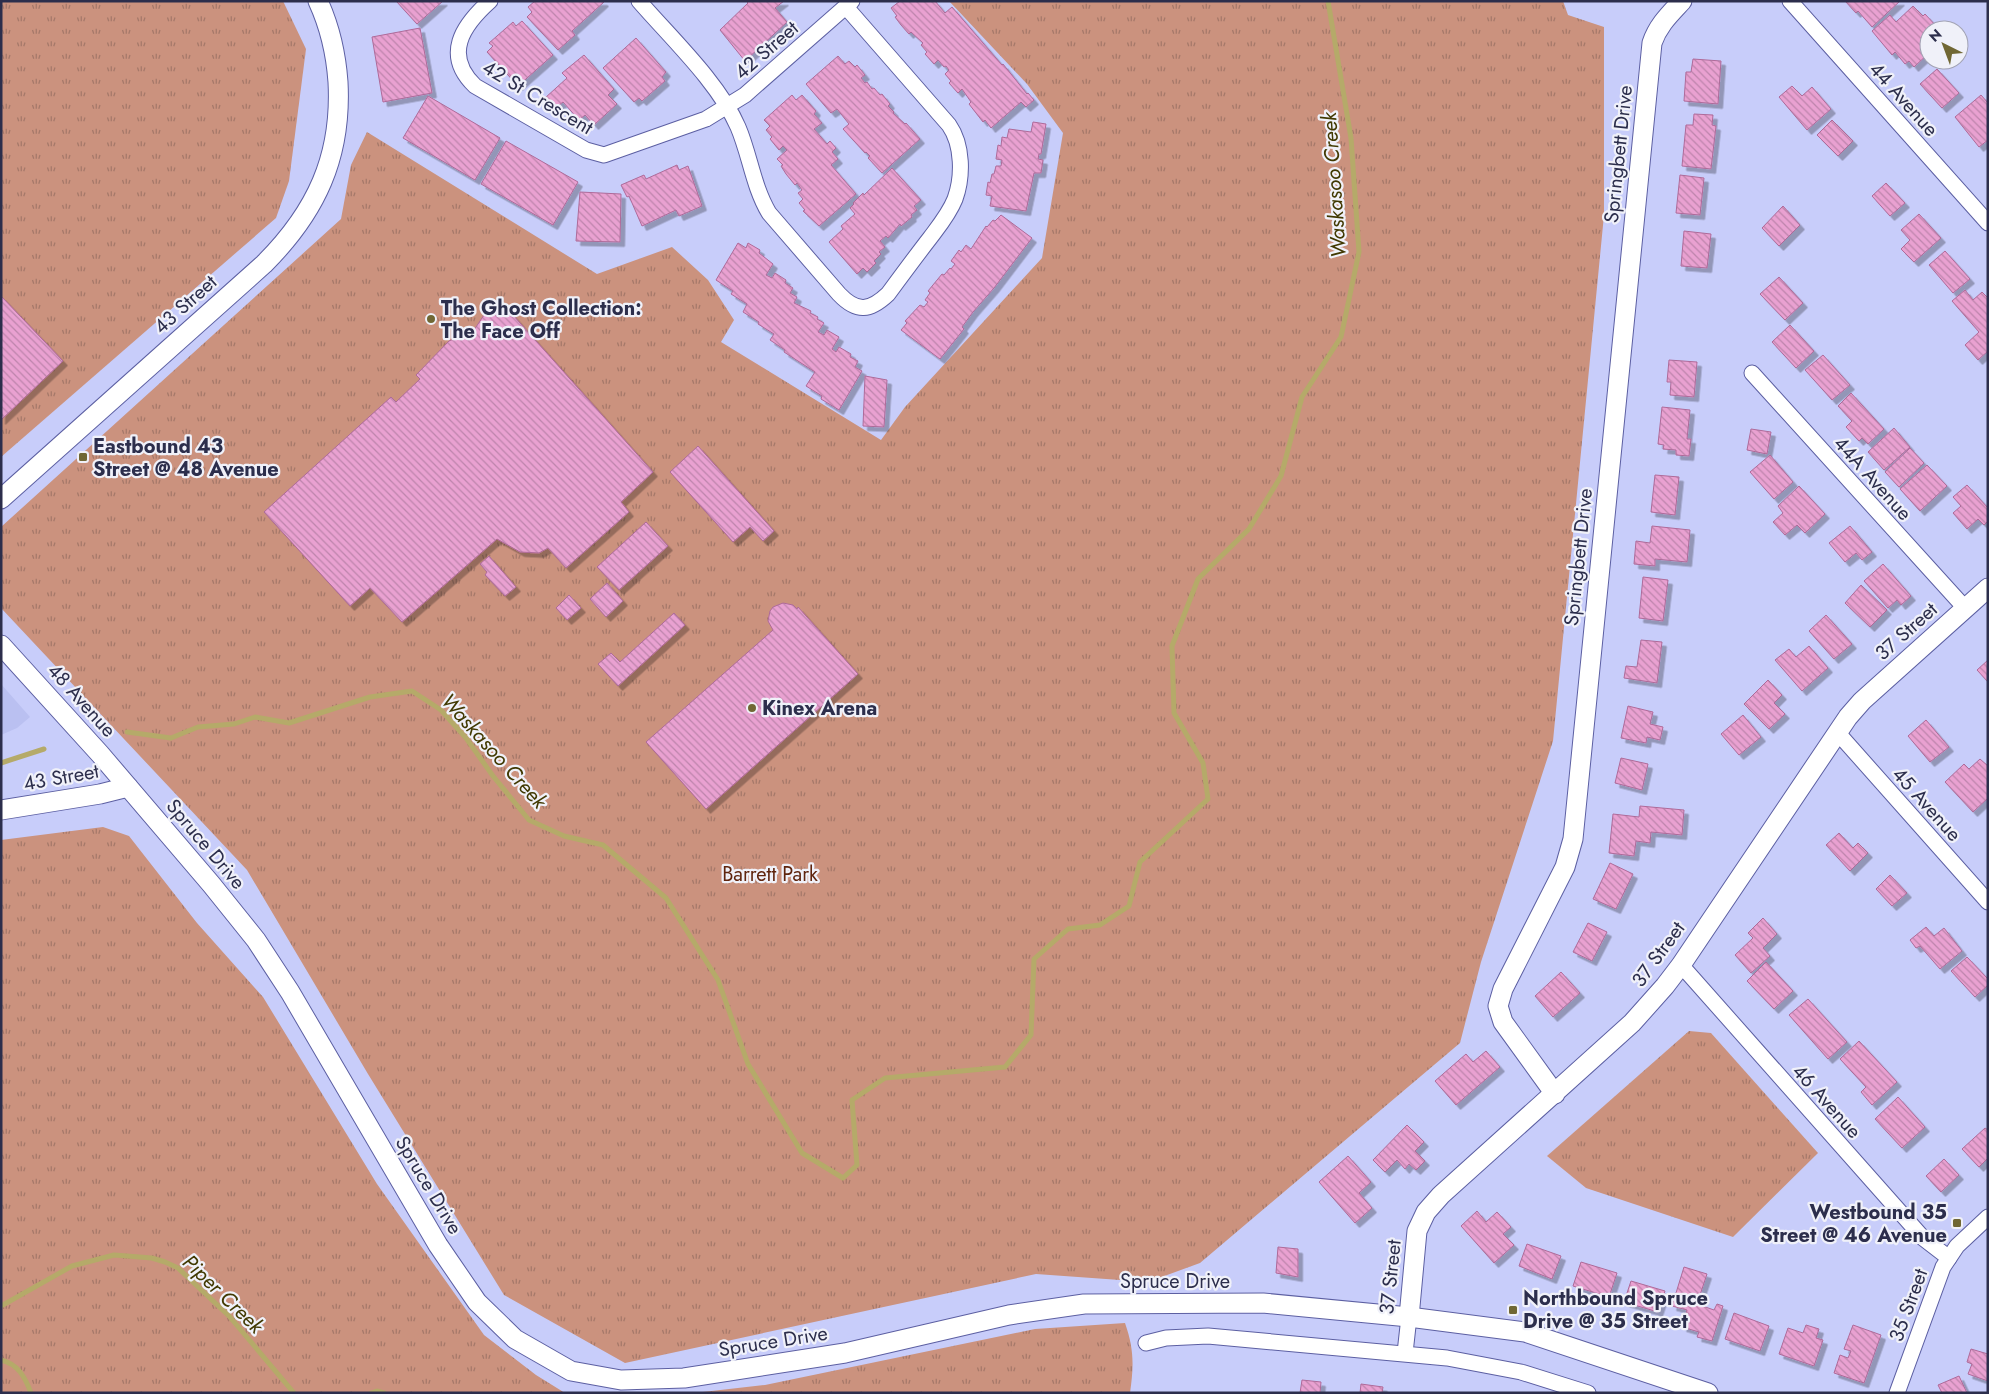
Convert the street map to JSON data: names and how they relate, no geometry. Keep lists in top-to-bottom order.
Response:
{
  "streets": {
    "street": [
      "42 Street",
      "42 St Crescent",
      "44 Avenue",
      "Springbett Drive",
      "43 Street",
      "44A Avenue",
      "37 Street",
      "48 Avenue",
      "45 Avenue",
      "Spruce Drive",
      "46 Avenue",
      "35 Street"
    ]
  },
  "crossings": [
    ["42 Street", "42 St Crescent"],
    ["Springbett Drive", "37 Street"],
    ["43 Street", "48 Avenue"],
    ["43 Street", "Spruce Drive"],
    ["44A Avenue", "37 Street"],
    ["37 Street", "45 Avenue"],
    ["37 Street", "Spruce Drive"],
    ["37 Street", "46 Avenue"],
    ["48 Avenue", "Spruce Drive"],
    ["46 Avenue", "35 Street"]
  ],
  "water": ["Waskasoo Creek", "Piper Creek"],
  "parks": ["Barrett Park"],
  "places": {
    "other": ["The Ghost Collection: The Face Off", "Kinex Arena"],
    "transit": ["Eastbound 43 Street @ 48 Avenue", "Westbound 35 Street @ 46 Avenue", "Northbound Spruce Drive @ 35 Street"]
  },
  "north": "top left"
}
